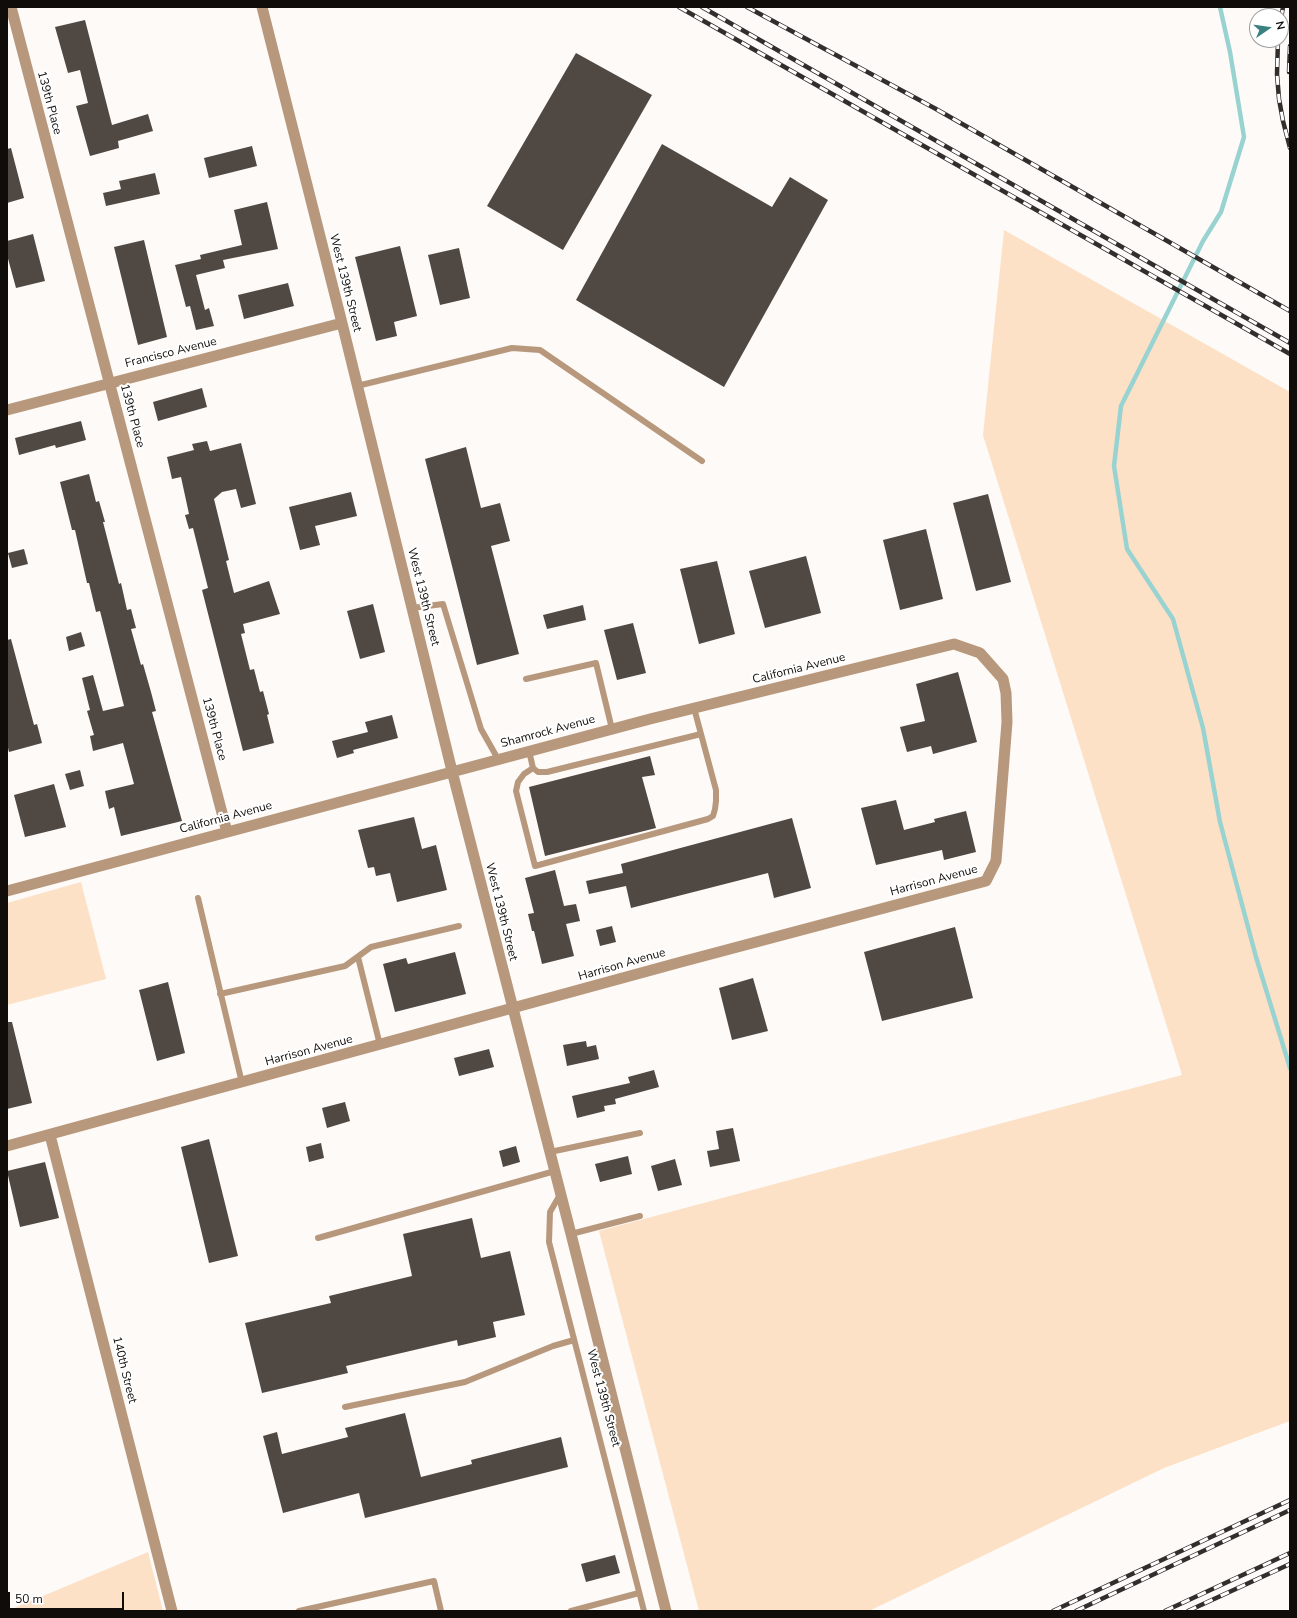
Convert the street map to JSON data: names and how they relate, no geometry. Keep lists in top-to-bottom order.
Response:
{
  "streets": {
    "street": [
      "139th Place",
      "West 139th Street",
      "Francisco Avenue",
      "California Avenue",
      "Shamrock Avenue",
      "Harrison Avenue",
      "140th Street"
    ]
  },
  "crossings": [
    ["139th Place", "Francisco Avenue"],
    ["139th Place", "California Avenue"],
    ["West 139th Street", "Francisco Avenue"],
    ["West 139th Street", "California Avenue"],
    ["West 139th Street", "Shamrock Avenue"],
    ["West 139th Street", "Harrison Avenue"],
    ["California Avenue", "Shamrock Avenue"],
    ["California Avenue", "Harrison Avenue"],
    ["Harrison Avenue", "140th Street"]
  ],
  "scale_bar": "50 m",
  "north": "right"
}
